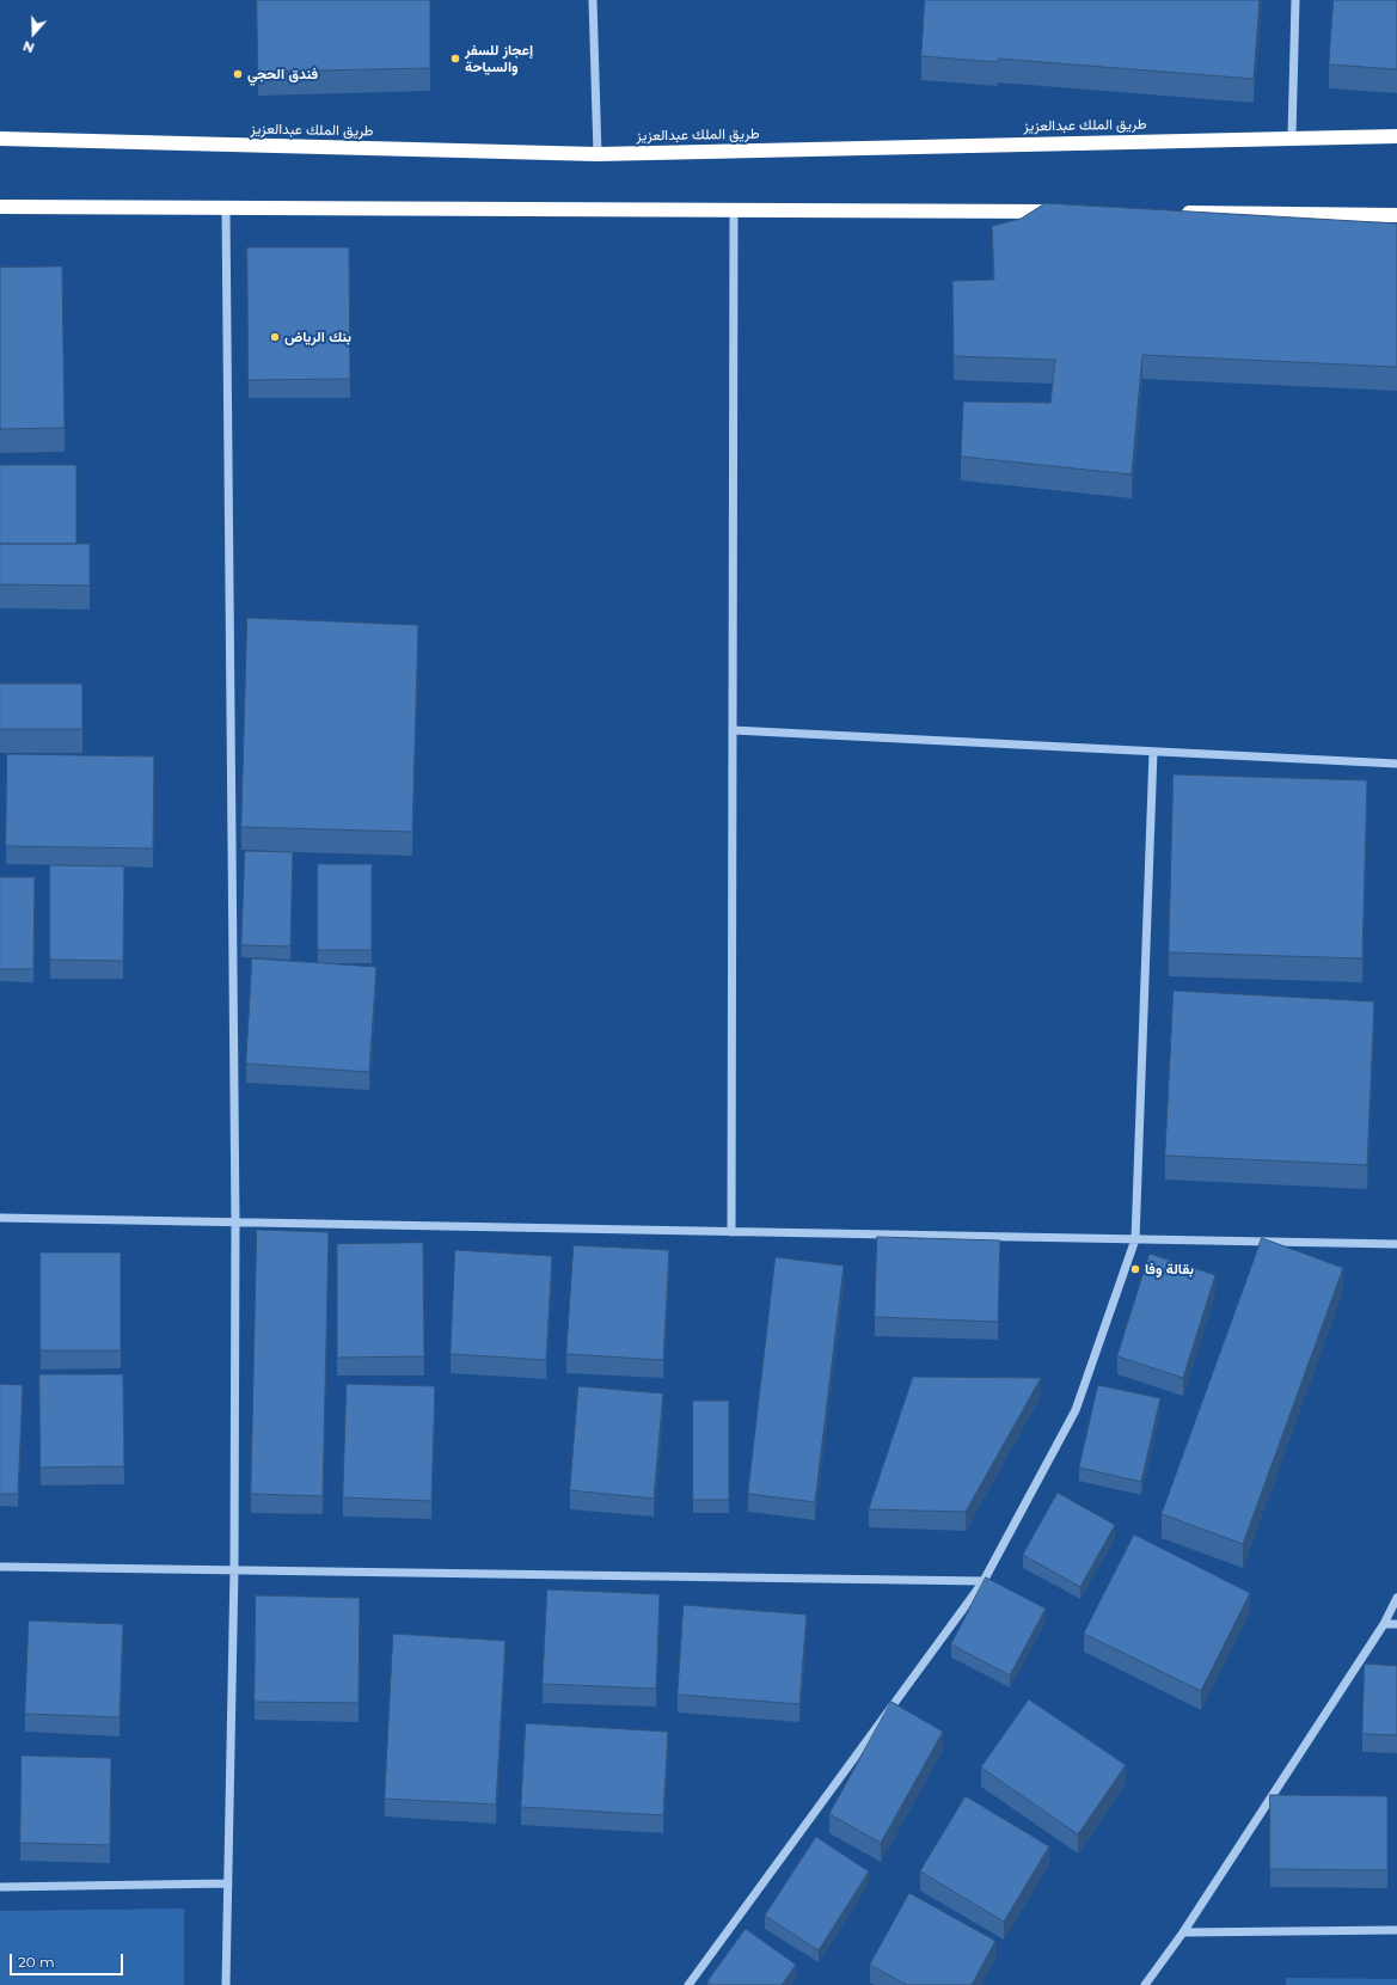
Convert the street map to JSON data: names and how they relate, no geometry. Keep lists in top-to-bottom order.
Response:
{
  "streets": {
    "highway": ["طريق الملك عبدالعزيز"]
  },
  "places": [
    "إعجاز للسفر والسياحة",
    "فندق الحجي",
    "بنك الرياض",
    "بقالة وفا"
  ],
  "scale_bar": "20 m",
  "north": "bottom"
}
